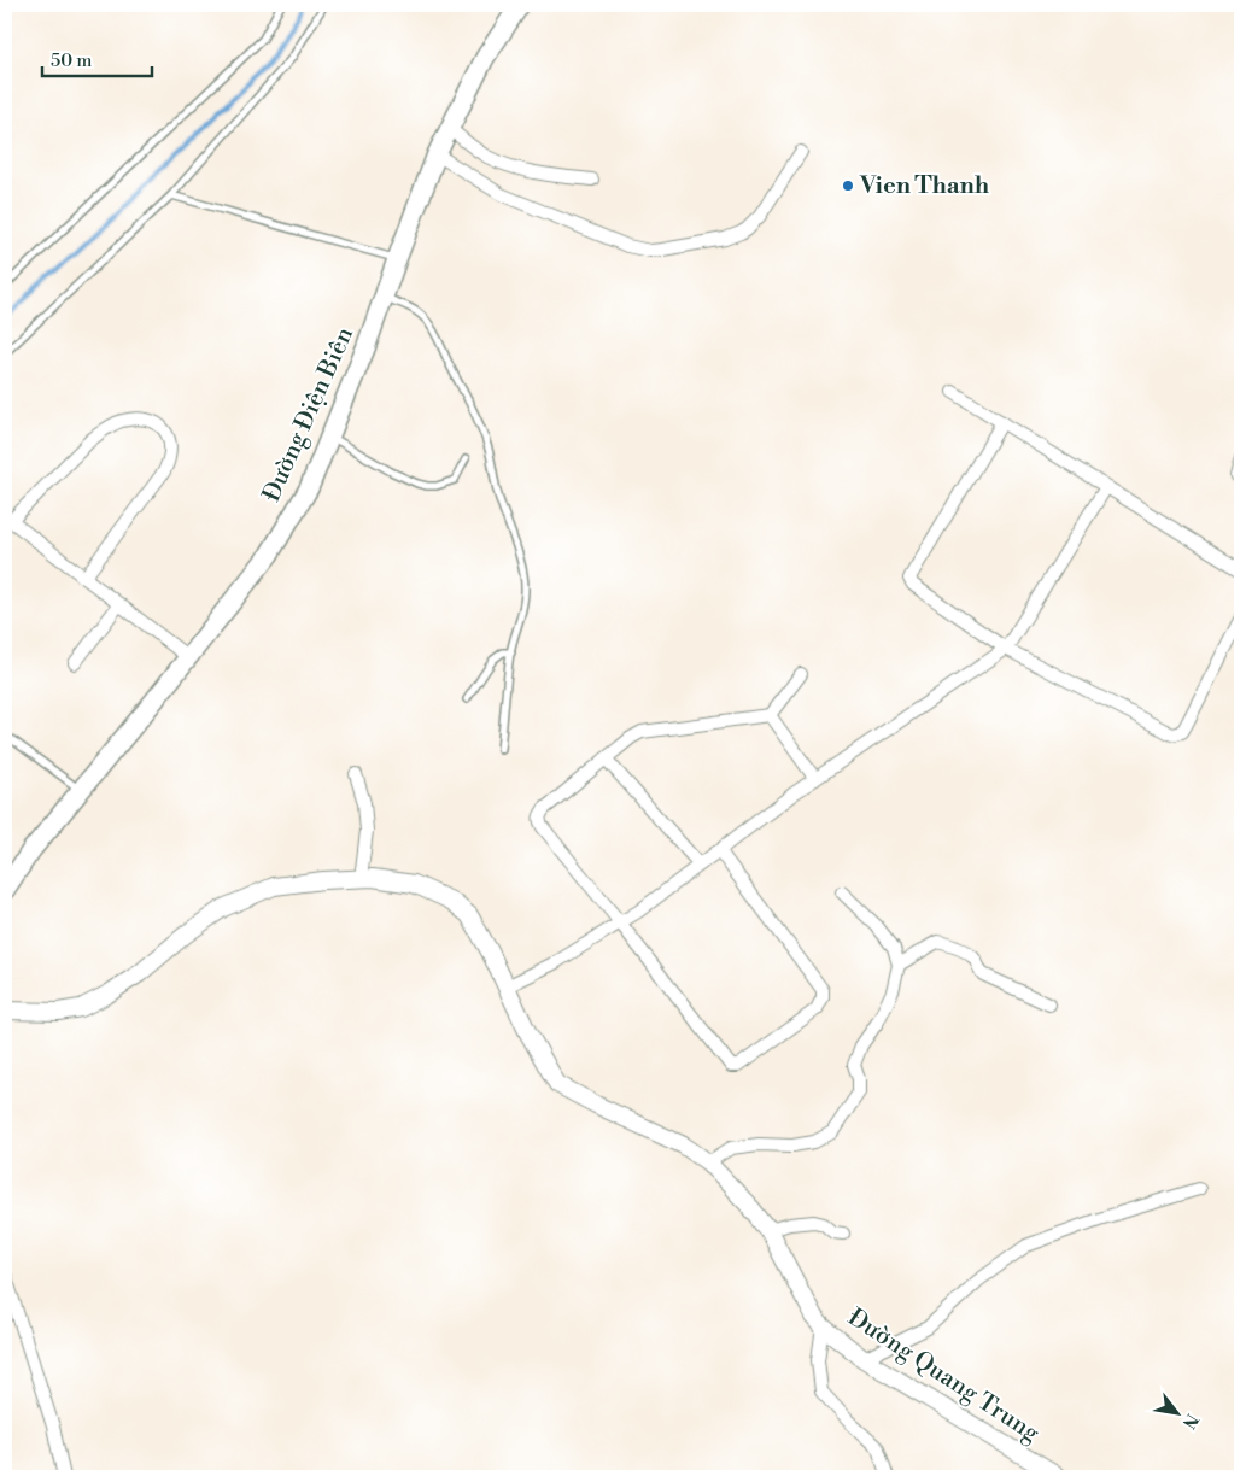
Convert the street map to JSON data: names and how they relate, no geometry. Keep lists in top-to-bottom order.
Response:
{
  "streets": {
    "main road": ["Đường Điện Biên"],
    "street": ["Đường Quang Trung"]
  },
  "places": ["Vien Thanh"],
  "scale_bar": "50 m",
  "north": "bottom right"
}
